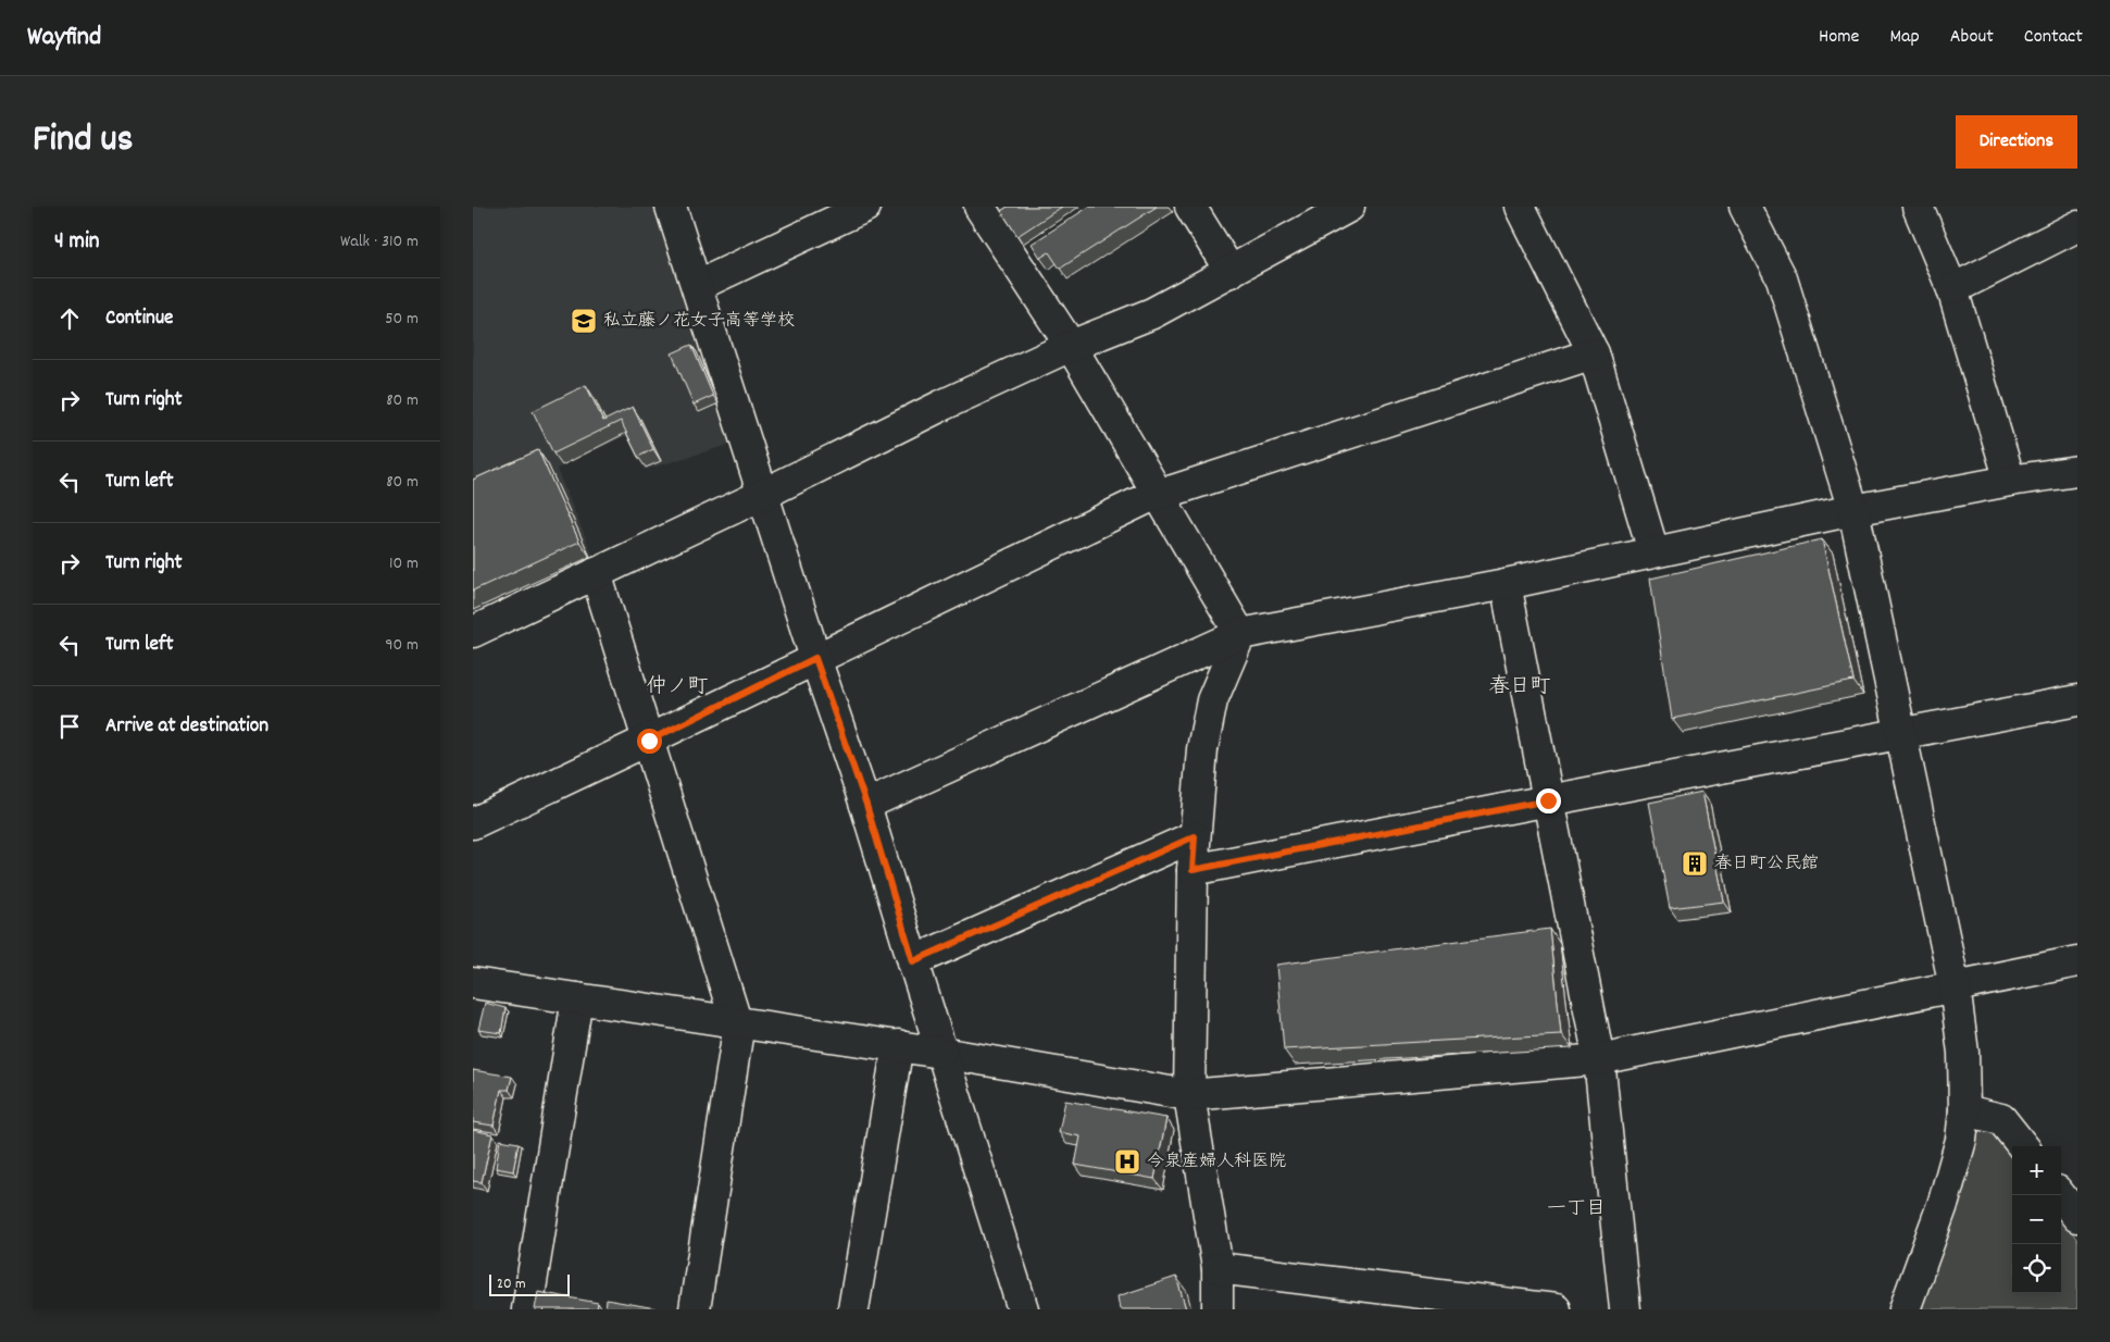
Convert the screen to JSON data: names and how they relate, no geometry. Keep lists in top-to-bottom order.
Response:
{
  "districts": ["仲ノ町", "春日町", "一丁目"],
  "places": {
    "school or university": ["私立藤ノ花女子高等学校"],
    "building": ["春日町公民館"],
    "hospital": ["今泉産婦人科医院"]
  },
  "scale_bar": "20 m",
  "page": {
    "header": "Wayfind",
    "nav": [
      "Home",
      "Map",
      "About",
      "Contact"
    ],
    "title": "Find us",
    "buttons": "Directions",
    "heading": ["4 min", "Walk · 310 m"],
    "list": [
      ["Continue", "50 m"],
      ["Turn right", "80 m"],
      ["Turn left", "80 m"],
      ["Turn right", "10 m"],
      ["Turn left", "90 m"],
      "Arrive at destination"
    ],
    "map_buttons": ["+", "−"],
    "scale": "20 m"
  }
}
